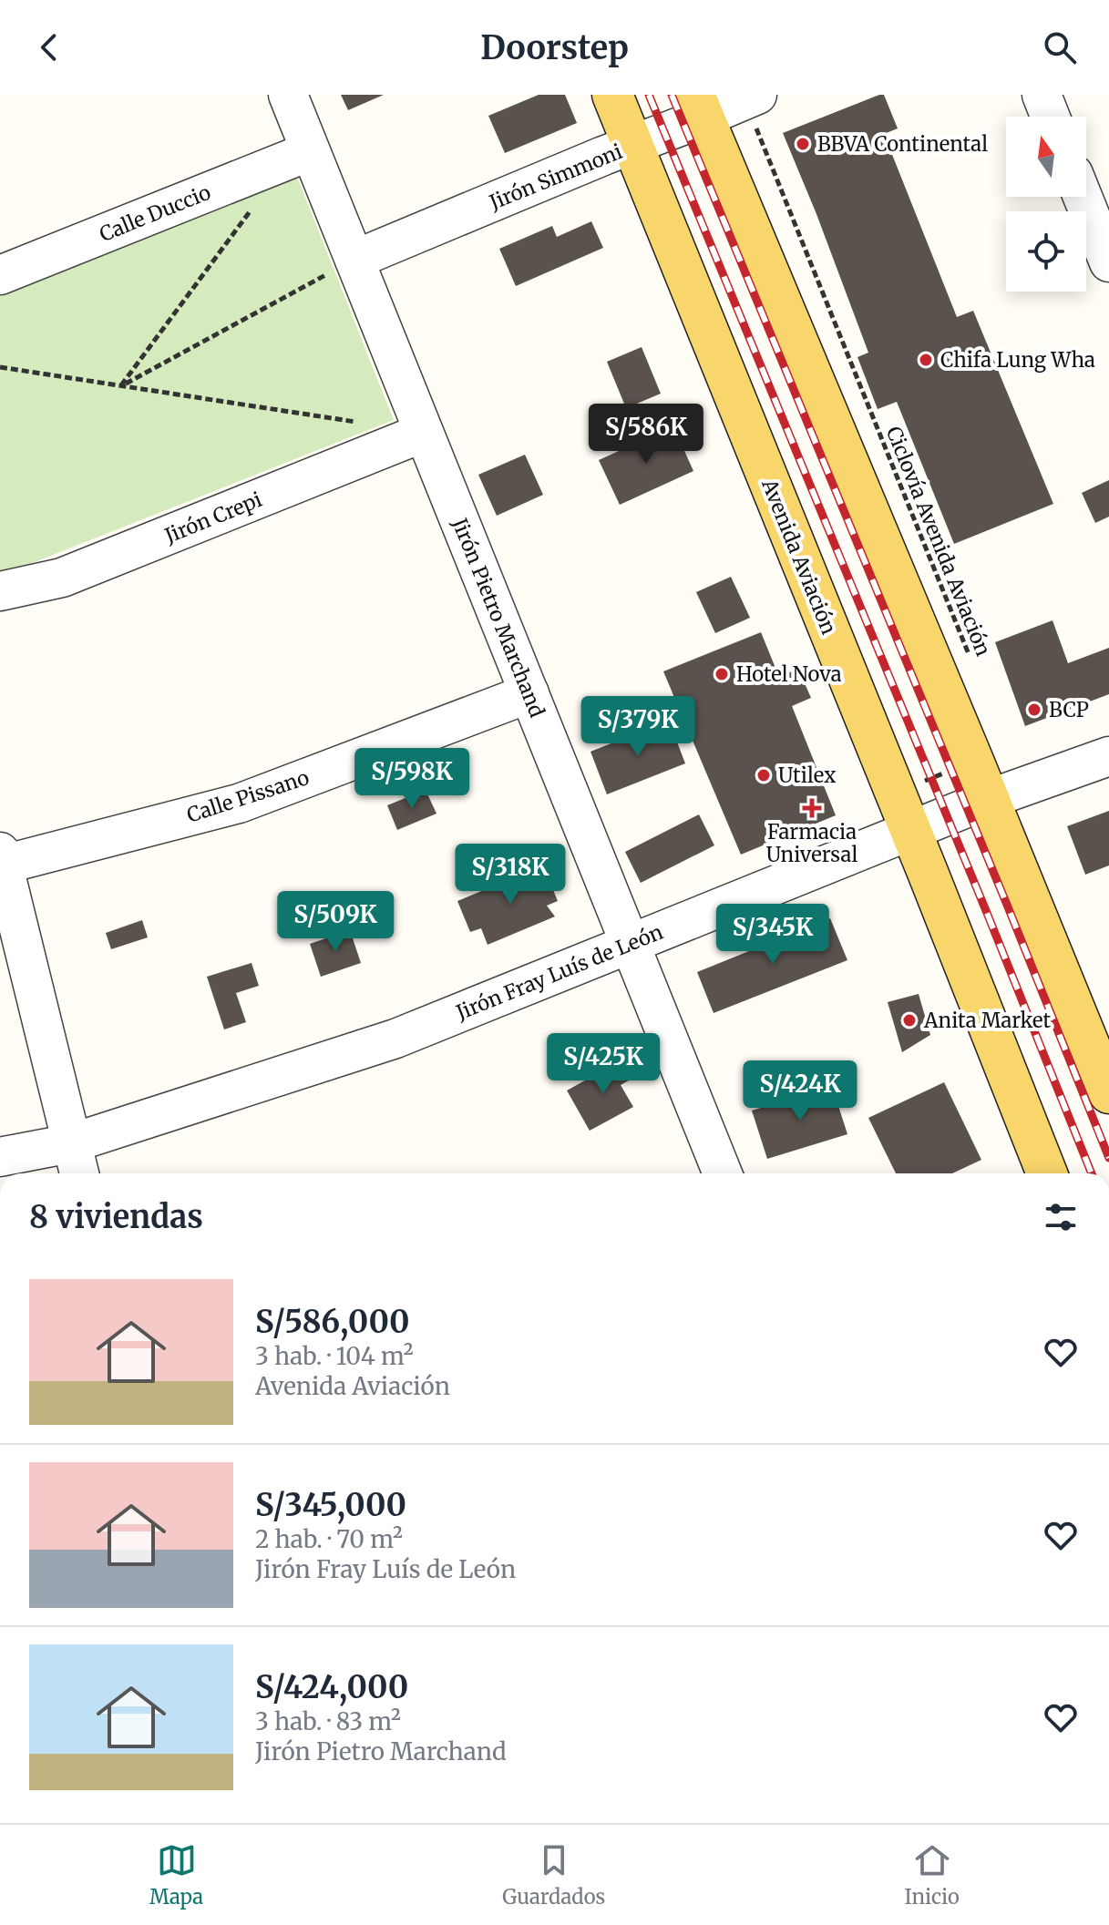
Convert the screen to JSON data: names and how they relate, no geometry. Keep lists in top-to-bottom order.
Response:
{
  "streets": {
    "main road": ["Avenida Aviación"],
    "street": [
      "Jirón Simmoni",
      "Calle Duccio",
      "Jirón Crepi",
      "Jirón Pietro Marchand",
      "Calle Pissano",
      "Jirón Fray Luís de León"
    ],
    "path": ["Ciclovía Avenida Aviación"]
  },
  "crossings": [
    ["Jirón Simmoni", "Ciclovía Avenida Aviación"],
    ["Jirón Simmoni", "Avenida Aviación"],
    ["Jirón Simmoni", "Jirón Pietro Marchand"],
    ["Calle Duccio", "Jirón Pietro Marchand"],
    ["Jirón Crepi", "Jirón Pietro Marchand"],
    ["Avenida Aviación", "Jirón Fray Luís de León"],
    ["Jirón Pietro Marchand", "Calle Pissano"],
    ["Jirón Pietro Marchand", "Jirón Fray Luís de León"]
  ],
  "places": {
    "other": [
      "BBVA Continental",
      "Chifa Lung Wha",
      "Hotel Nova",
      "BCP",
      "Utilex",
      "Anita Market"
    ],
    "health": ["Farmacia Universal"]
  },
  "north": "top",
  "page": {
    "header": "Doorstep",
    "price": [
      "S/586K",
      "S/379K",
      "S/598K",
      "S/318K",
      "S/509K",
      "S/345K",
      "S/425K",
      "S/424K"
    ],
    "heading": "8 viviendas",
    "list": [
      {
        "name": "S/586,000",
        "note": "3 hab. · 104 m² · Avenida Aviación"
      },
      {
        "name": "S/345,000",
        "note": "2 hab. · 70 m² · Jirón Fray Luís de León"
      },
      {
        "name": "S/424,000",
        "note": "3 hab. · 83 m² · Jirón Pietro Marchand"
      }
    ],
    "tabs": ["Mapa", "Guardados", "Inicio"]
  }
}
